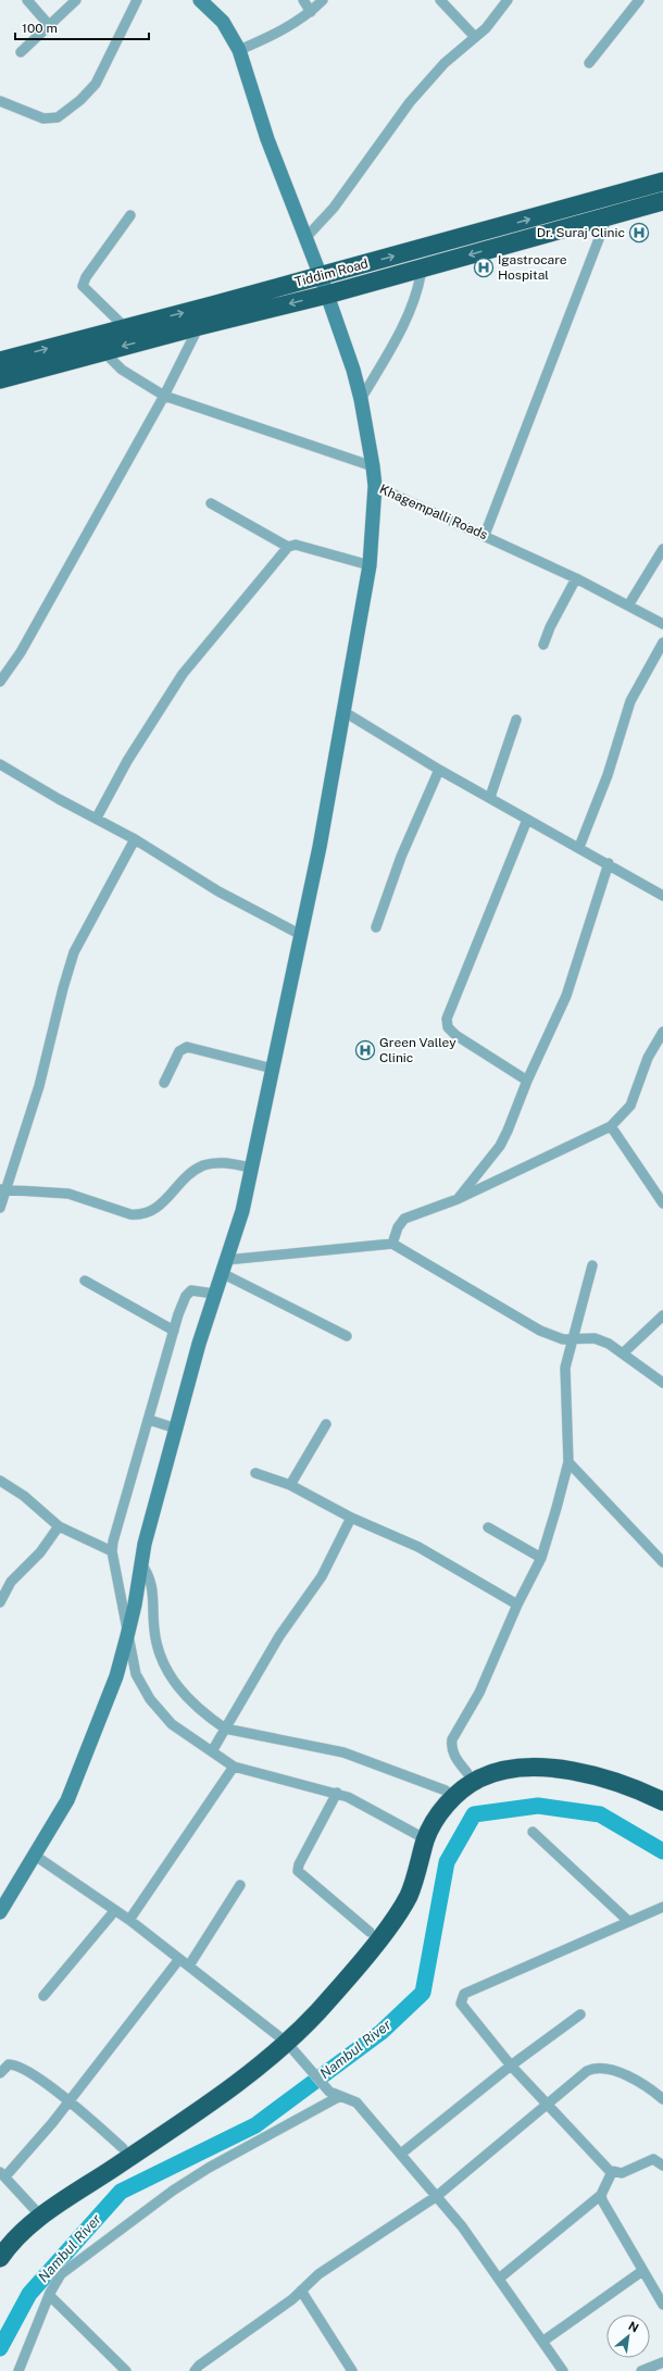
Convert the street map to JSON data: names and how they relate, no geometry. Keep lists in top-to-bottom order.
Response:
{
  "streets": {
    "highway": ["Tiddim Road"],
    "street": ["Khagempalli Roads"]
  },
  "crossings": [
    ["Tiddim Road", "Khagempalli Roads"]
  ],
  "water": ["Nambul River"],
  "places": {
    "hospital": ["Dr. Suraj Clinic", "Igastrocare Hospital", "Green Valley Clinic"]
  },
  "scale_bar": "100 m",
  "north": "top right"
}
